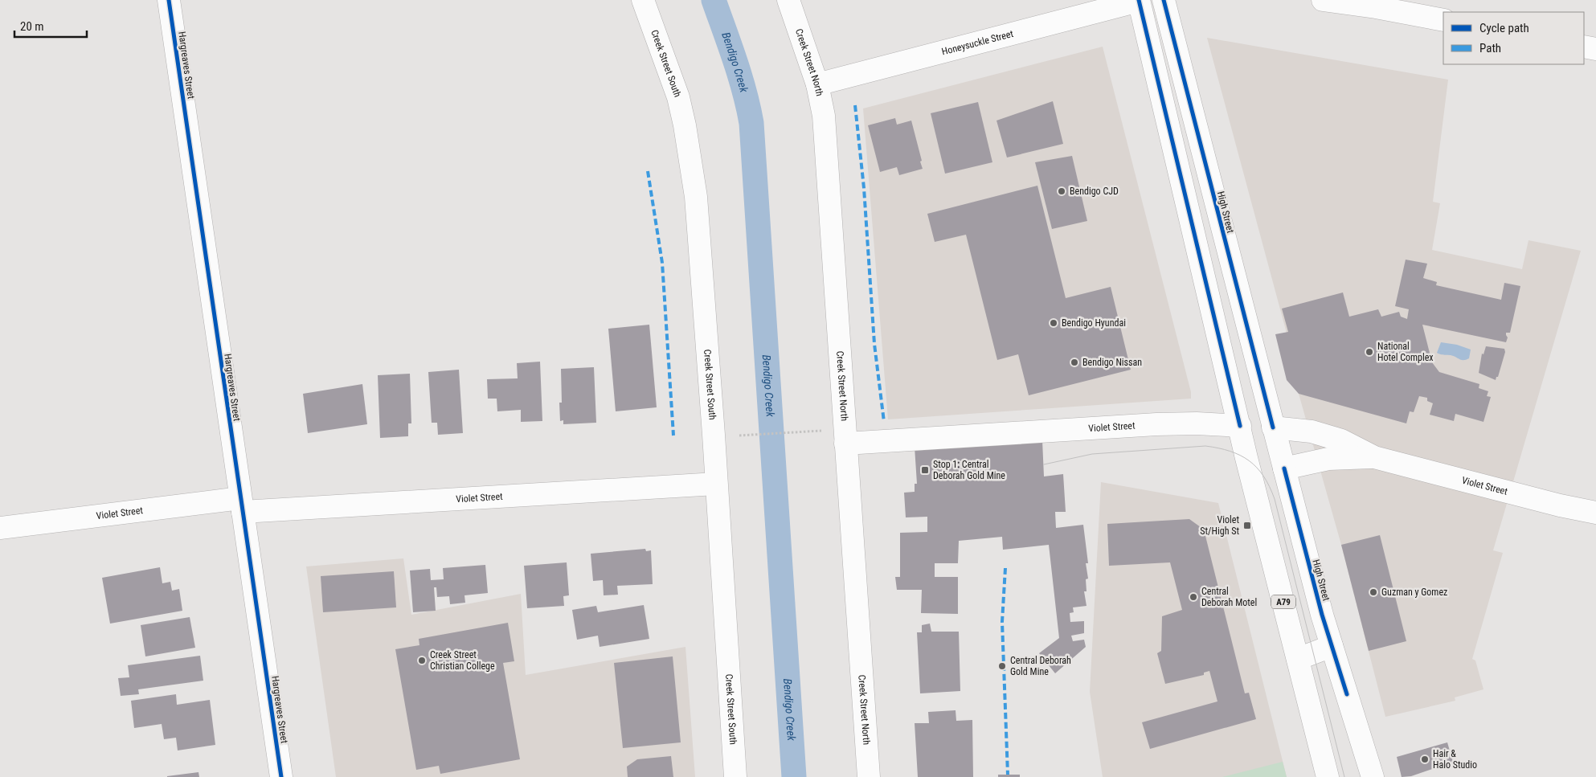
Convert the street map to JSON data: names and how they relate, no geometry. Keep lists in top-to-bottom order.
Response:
{
  "streets": {
    "main road": [
      "Honeysuckle Street",
      "Creek Street South",
      "Creek Street North",
      "Hargreaves Street",
      "High Street",
      "Violet Street",
      "A79"
    ]
  },
  "crossings": [
    ["Honeysuckle Street", "Creek Street North"],
    ["Honeysuckle Street", "A79"],
    ["Creek Street South", "Violet Street"],
    ["Creek Street North", "Violet Street"],
    ["Hargreaves Street", "Violet Street"],
    ["High Street", "Violet Street"],
    ["Violet Street", "A79"]
  ],
  "water": ["Bendigo Creek"],
  "places": {
    "other": [
      "Bendigo CJD",
      "Bendigo Hyundai",
      "National Hotel Complex",
      "Bendigo Nissan",
      "Guzman y Gomez",
      "Central Deborah Motel",
      "Creek Street Christian College",
      "Central Deborah Gold Mine",
      "Hair & Halo Studio"
    ],
    "transit": ["Stop 1: Central Deborah Gold Mine", "Violet St/High St"]
  },
  "legend": ["Cycle path", "Path"],
  "scale_bar": "20 m"
}
